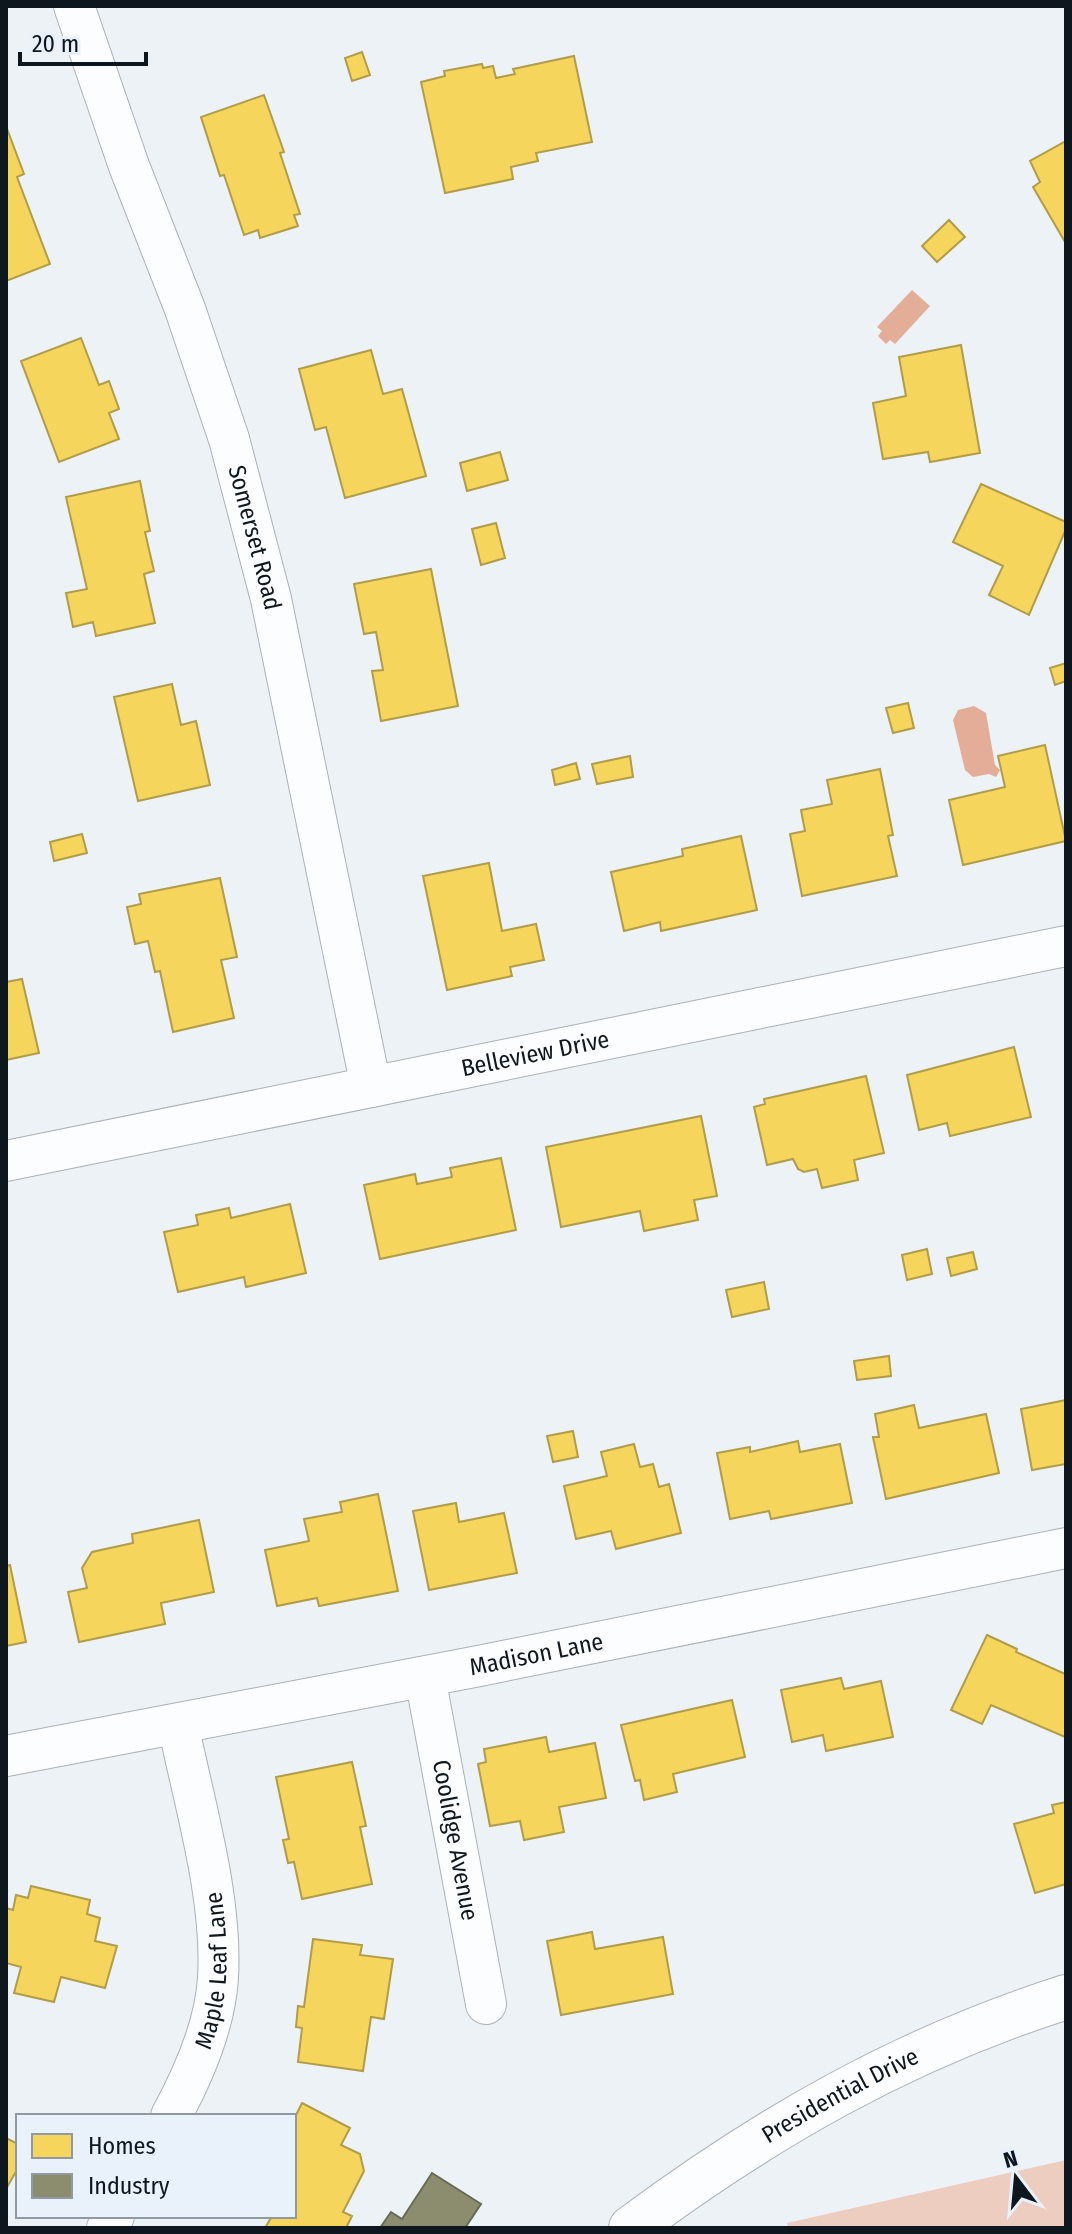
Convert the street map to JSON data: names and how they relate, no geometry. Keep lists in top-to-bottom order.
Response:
{
  "streets": {
    "street": [
      "Somerset Road",
      "Belleview Drive",
      "Madison Lane",
      "Coolidge Avenue",
      "Maple Leaf Lane",
      "Presidential Drive"
    ]
  },
  "crossings": [
    ["Somerset Road", "Belleview Drive"],
    ["Madison Lane", "Coolidge Avenue"],
    ["Madison Lane", "Maple Leaf Lane"]
  ],
  "legend": ["Homes", "Industry"],
  "scale_bar": "20 m",
  "north": "top"
}
